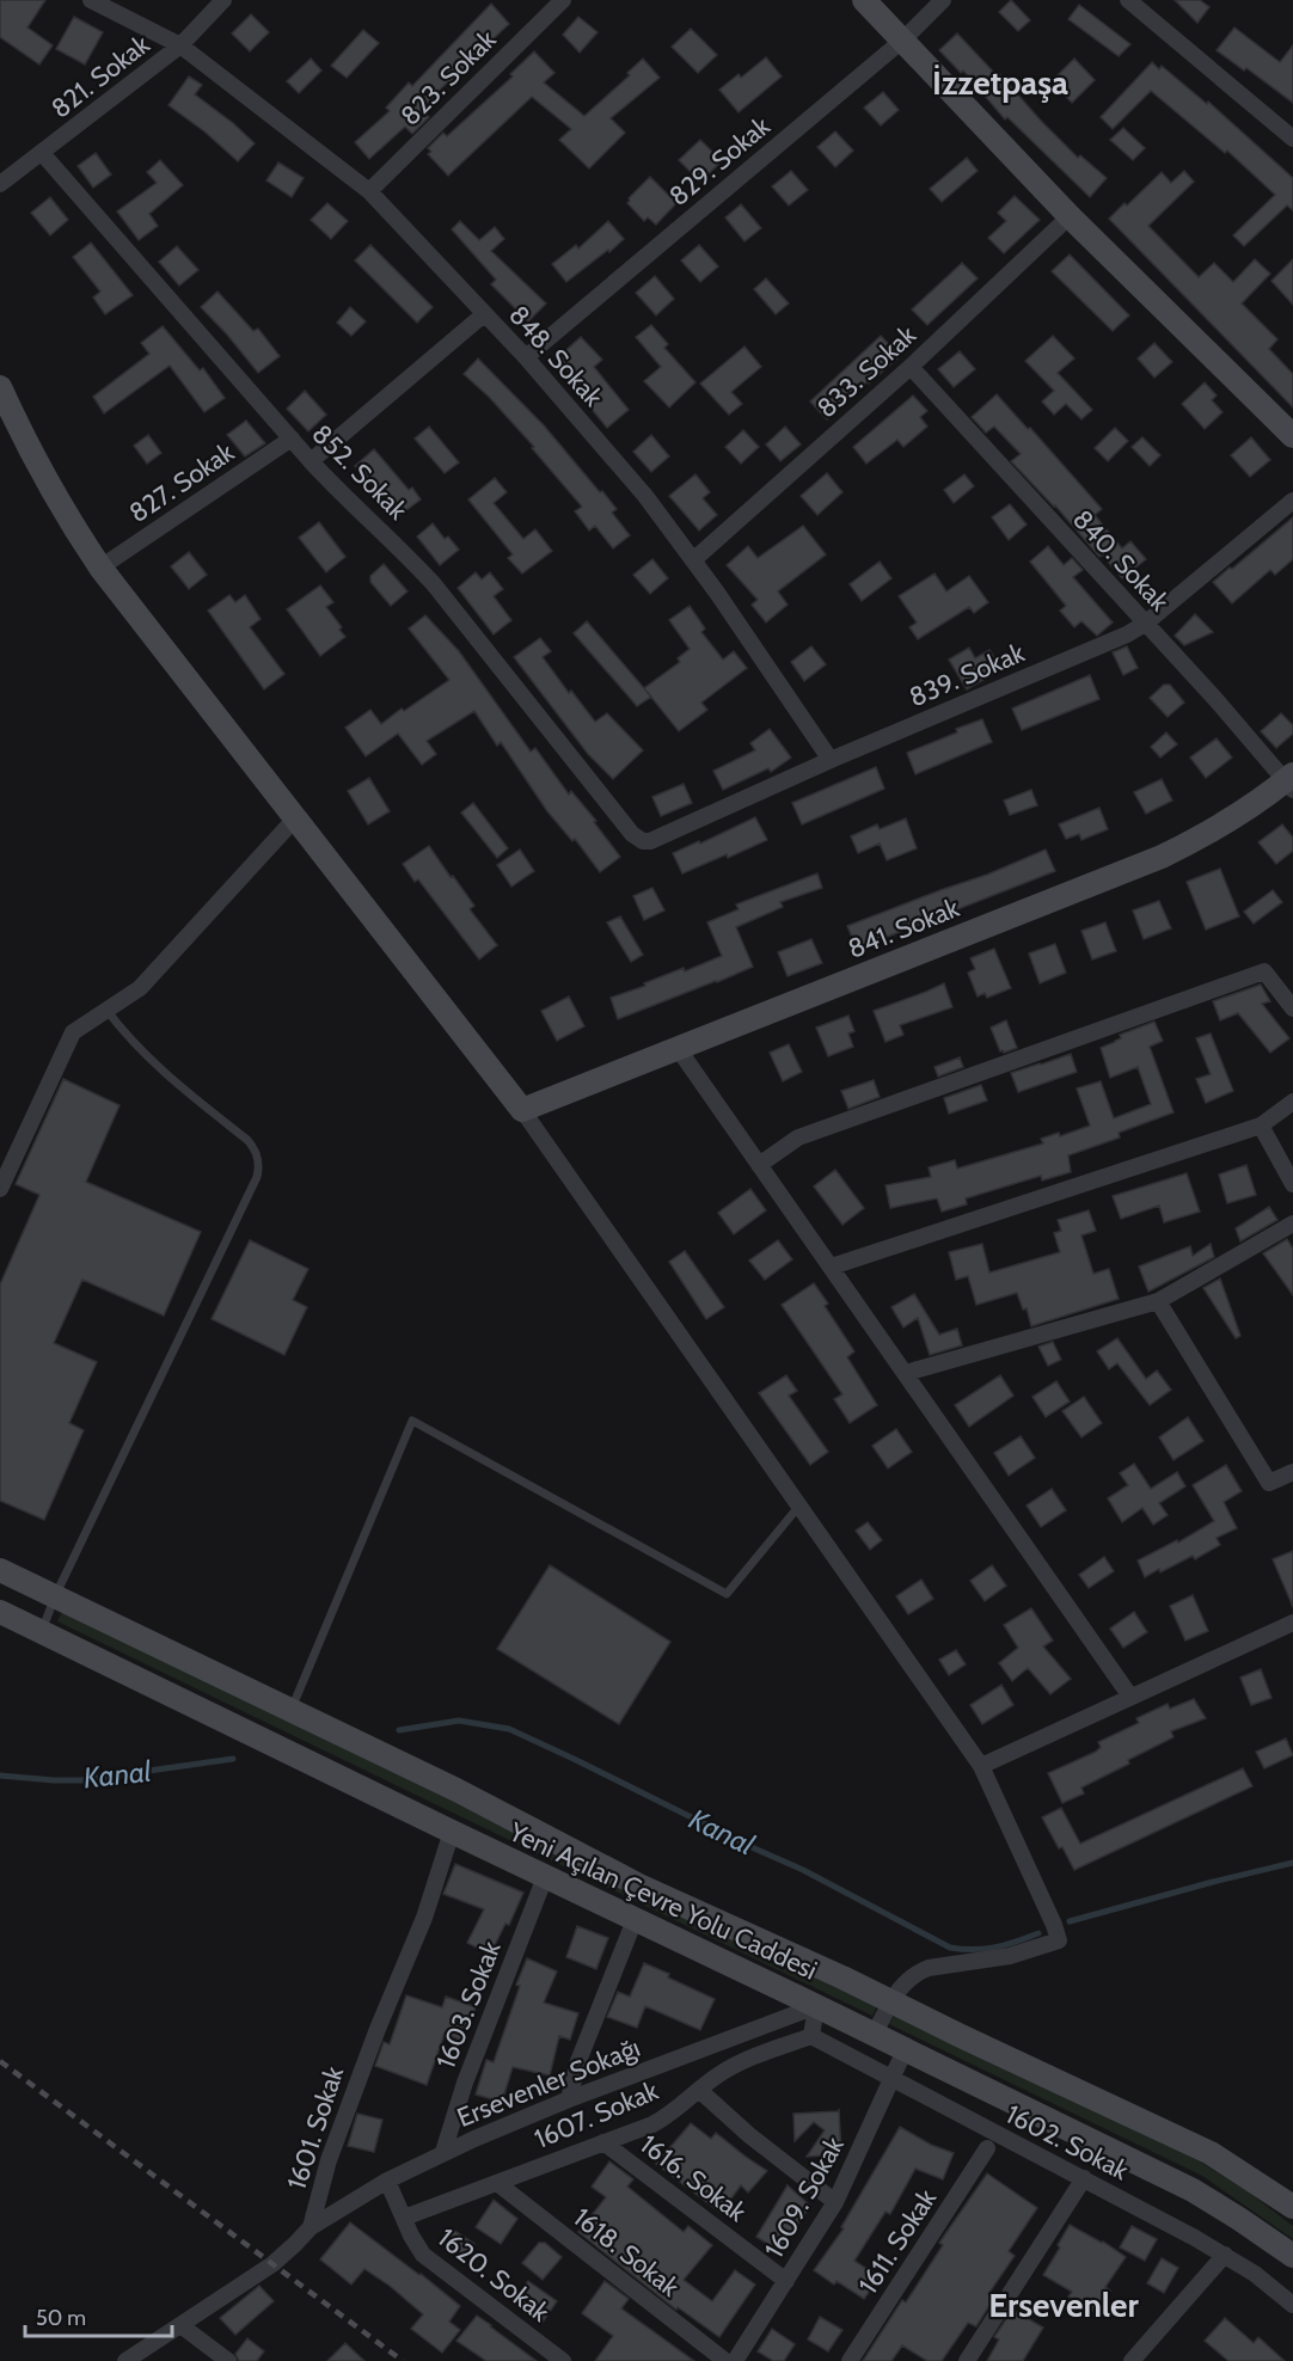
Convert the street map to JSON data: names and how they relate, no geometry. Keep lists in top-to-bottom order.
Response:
{
  "streets": {
    "main road": ["841. Sokak", "Yeni Açılan Çevre Yolu Caddesi"],
    "street": [
      "821. Sokak",
      "823. Sokak",
      "829. Sokak",
      "848. Sokak",
      "833. Sokak",
      "852. Sokak",
      "827. Sokak",
      "840. Sokak",
      "839. Sokak",
      "1603. Sokak",
      "Ersevenler Sokağı",
      "1607. Sokak",
      "1601. Sokak",
      "1602. Sokak",
      "1616. Sokak",
      "1609. Sokak",
      "1611. Sokak",
      "1618. Sokak",
      "1620. Sokak"
    ]
  },
  "crossings": [
    ["821. Sokak", "848. Sokak"],
    ["821. Sokak", "852. Sokak"],
    ["823. Sokak", "848. Sokak"],
    ["829. Sokak", "848. Sokak"],
    ["848. Sokak", "833. Sokak"],
    ["848. Sokak", "839. Sokak"],
    ["833. Sokak", "840. Sokak"],
    ["852. Sokak", "827. Sokak"],
    ["852. Sokak", "839. Sokak"],
    ["840. Sokak", "839. Sokak"],
    ["840. Sokak", "841. Sokak"],
    ["Yeni Açılan Çevre Yolu Caddesi", "1603. Sokak"],
    ["Yeni Açılan Çevre Yolu Caddesi", "Ersevenler Sokağı"],
    ["Yeni Açılan Çevre Yolu Caddesi", "1601. Sokak"],
    ["Yeni Açılan Çevre Yolu Caddesi", "1609. Sokak"],
    ["1603. Sokak", "Ersevenler Sokağı"],
    ["Ersevenler Sokağı", "1601. Sokak"],
    ["Ersevenler Sokağı", "1620. Sokak"],
    ["1607. Sokak", "1602. Sokak"],
    ["1607. Sokak", "1616. Sokak"],
    ["1607. Sokak", "1618. Sokak"],
    ["1607. Sokak", "1620. Sokak"],
    ["1602. Sokak", "1609. Sokak"],
    ["1616. Sokak", "1609. Sokak"]
  ],
  "districts": ["İzzetpaşa", "Ersevenler"],
  "water": ["Kanal"],
  "scale_bar": "50 m"
}
